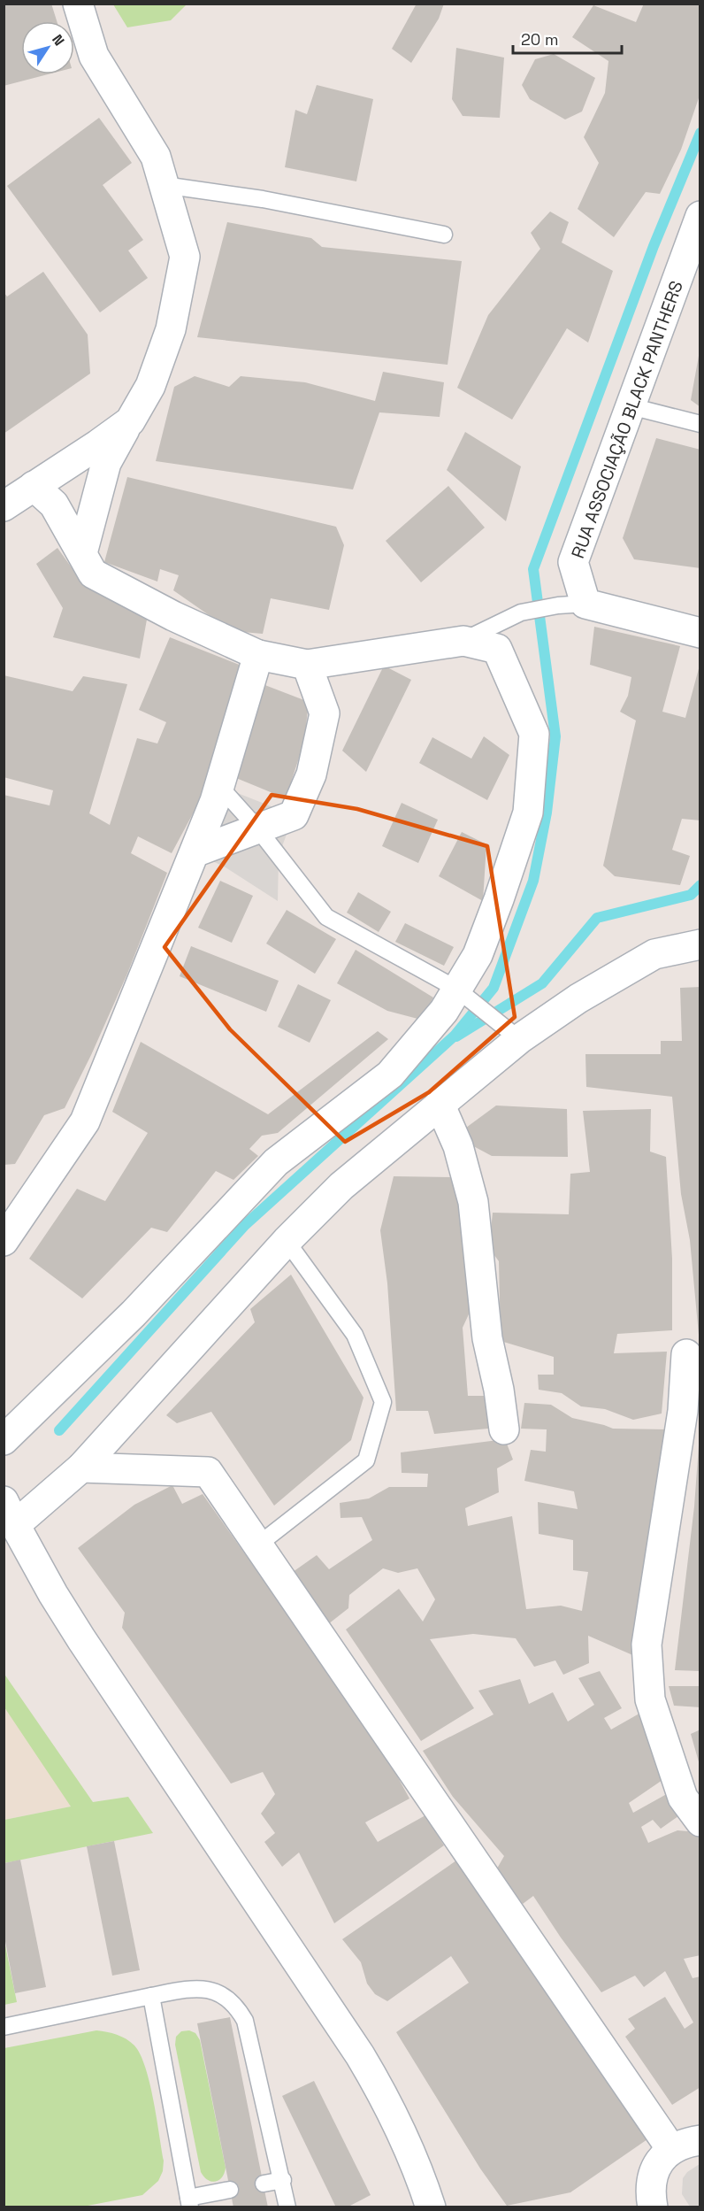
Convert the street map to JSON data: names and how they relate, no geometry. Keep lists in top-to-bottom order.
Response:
{
  "streets": {
    "street": ["RUA ASSOCIAÇÃO BLACK PANTHERS"]
  },
  "scale_bar": "20 m",
  "north": "top right"
}
